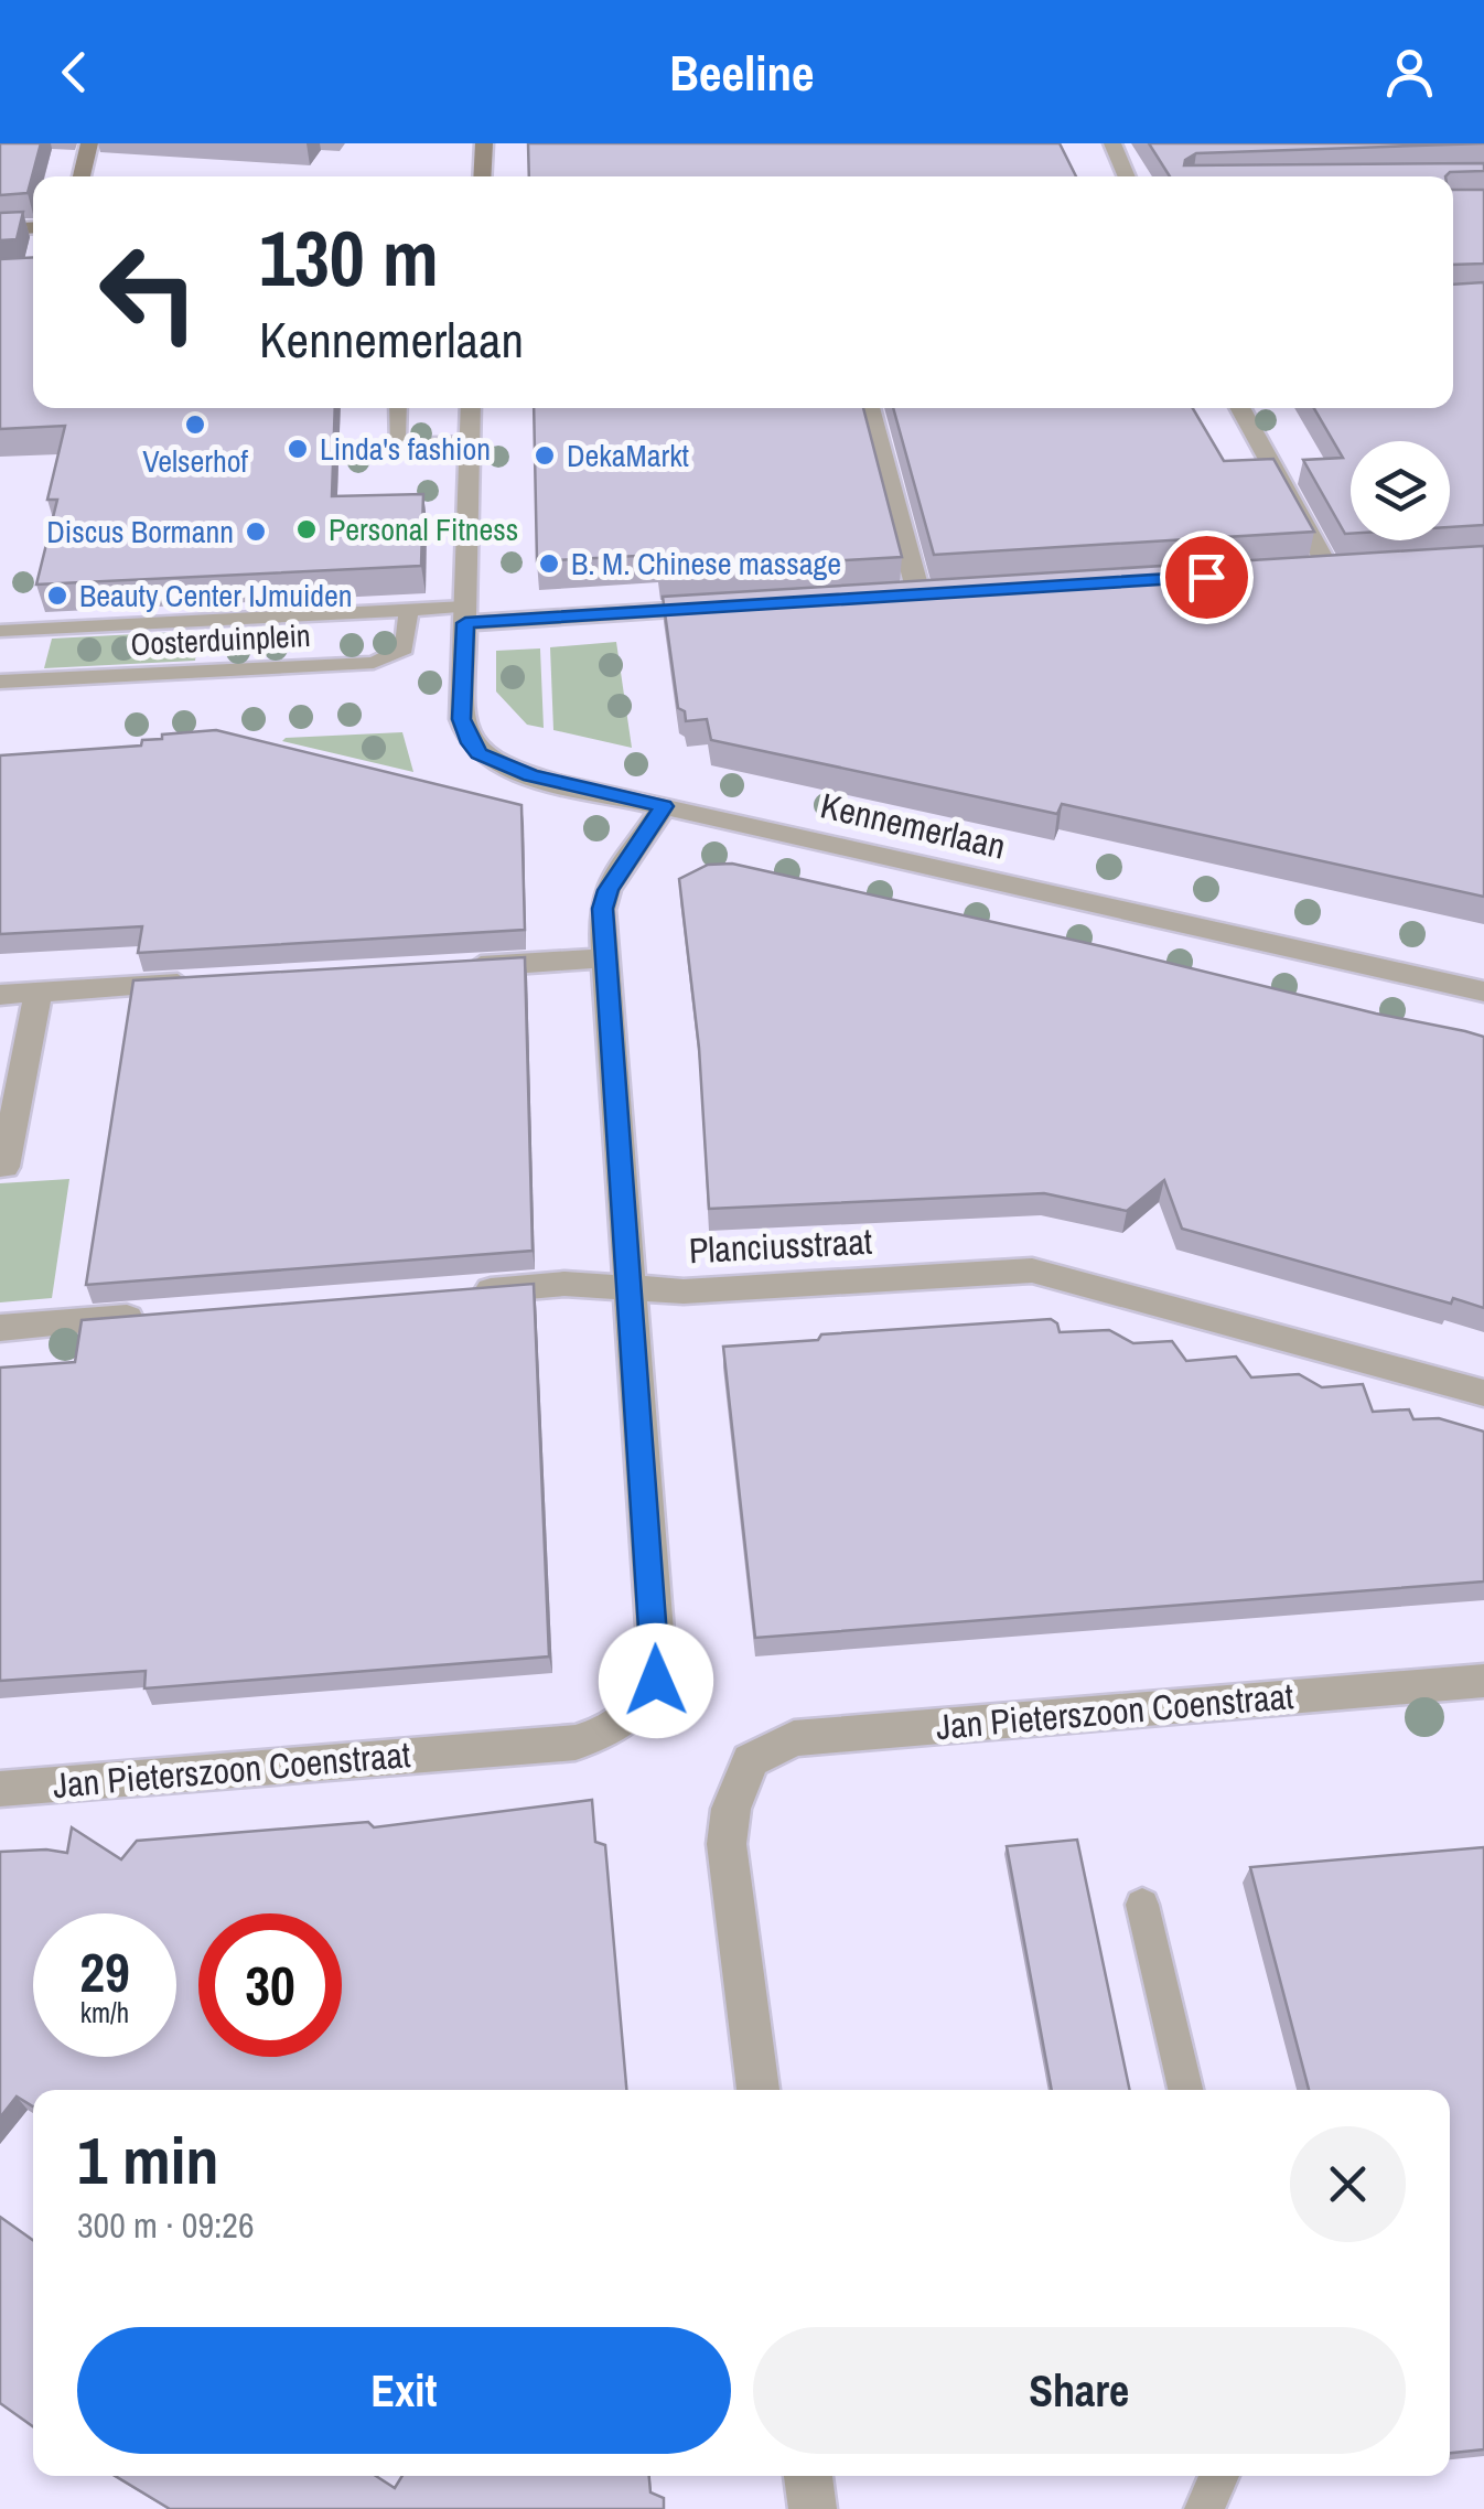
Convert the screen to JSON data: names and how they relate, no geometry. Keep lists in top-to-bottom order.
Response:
{
  "streets": {
    "street": ["Kennemerlaan", "Planciusstraat", "Jan Pieterszoon Coenstraat"],
    "lane": ["Oosterduinplein"]
  },
  "crossings": [
    ["Oosterduinplein", "Kennemerlaan"],
    ["Planciusstraat", "Jan Pieterszoon Coenstraat"]
  ],
  "places": [
    "Velserhof",
    "Linda's fashion",
    "DekaMarkt",
    "Personal Fitness",
    "Discus Bormann",
    "B. M. Chinese massage",
    "Beauty Center IJmuiden"
  ],
  "page": {
    "header": "Beeline",
    "turn": ["130 m", "Kennemerlaan"],
    "speed": "29 km/h",
    "limit": "30",
    "heading": ["1 min", "300 m · 09:26"],
    "buttons": ["Exit", "Share"]
  }
}
